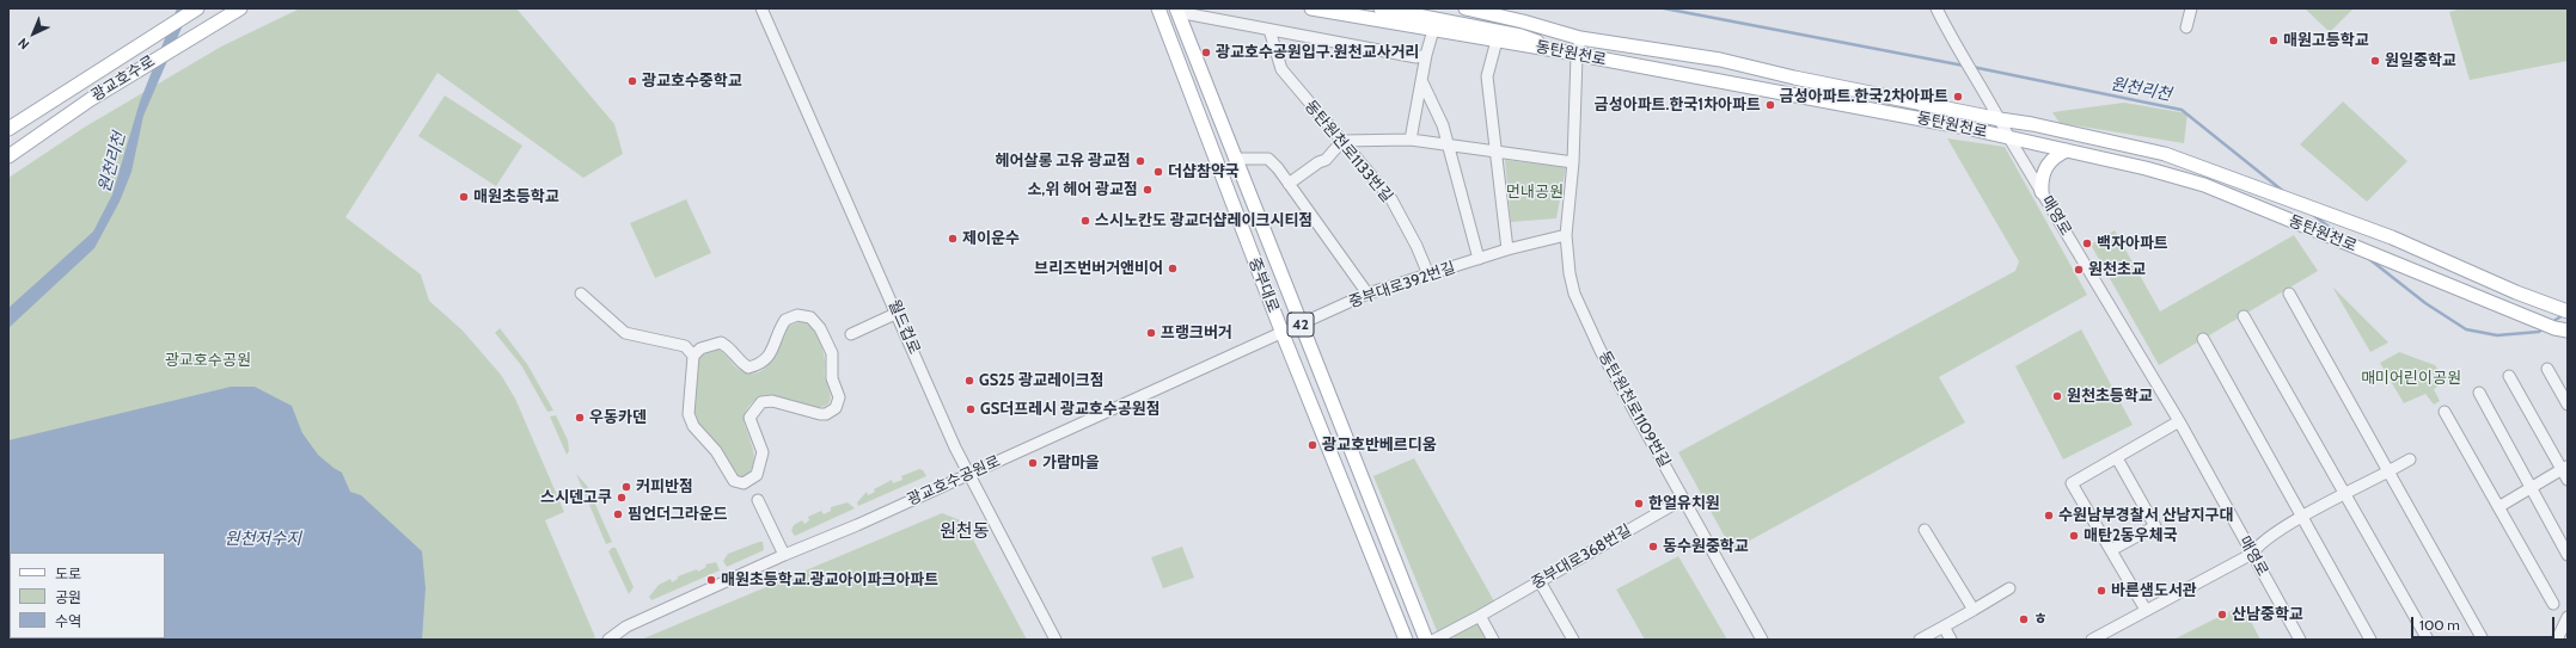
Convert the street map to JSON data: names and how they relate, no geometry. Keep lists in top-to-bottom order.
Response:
{
  "streets": {
    "main road": [
      "동탄원천로",
      "광교호수로",
      "중부대로",
      "42"
    ],
    "street": [
      "동탄원천로1133번길",
      "매영로",
      "중부대로392번길",
      "월드컵로",
      "동탄원천로1109번길",
      "광교호수공원로",
      "중부대로368번길"
    ]
  },
  "crossings": [
    ["동탄원천로", "매영로"],
    ["동탄원천로", "동탄원천로1109번길"],
    ["동탄원천로1133번길", "중부대로392번길"],
    ["중부대로", "중부대로392번길"],
    ["중부대로", "광교호수공원로"],
    ["중부대로392번길", "동탄원천로1109번길"],
    ["중부대로392번길", "광교호수공원로"],
    ["월드컵로", "광교호수공원로"],
    ["동탄원천로1109번길", "중부대로368번길"]
  ],
  "districts": ["원천동"],
  "water": ["원천리천", "원천저수지"],
  "parks": ["먼내공원", "광교호수공원", "매미어린이공원"],
  "places": [
    "매원고등학교",
    "광교호수공원입구.원천교사거리",
    "원일중학교",
    "광교호수중학교",
    "금성아파트.한국2차아파트",
    "금성아파트.한국1차아파트",
    "헤어살롱 고유 광교점",
    "더샵참약국",
    "소,위 헤어 광교점",
    "매원초등학교",
    "스시노칸도 광교더샵레이크시티점",
    "제이운수",
    "백자아파트",
    "브리즈번버거앤비어",
    "원천초교",
    "프랭크버거",
    "GS25 광교레이크점",
    "원천초등학교",
    "GS더프레시 광교호수공원점",
    "우동카덴",
    "광교호반베르디움",
    "가람마을",
    "커피반점",
    "스시덴고쿠",
    "한얼유치원",
    "핌언더그라운드",
    "수원남부경찰서 산남지구대",
    "매탄2동우체국",
    "동수원중학교",
    "매원초등학교.광교아이파크아파트",
    "바른샘도서관",
    "산남중학교",
    "ㅎ"
  ],
  "legend": ["도로", "공원", "수역"],
  "scale_bar": "100 m",
  "north": "bottom left"
}
